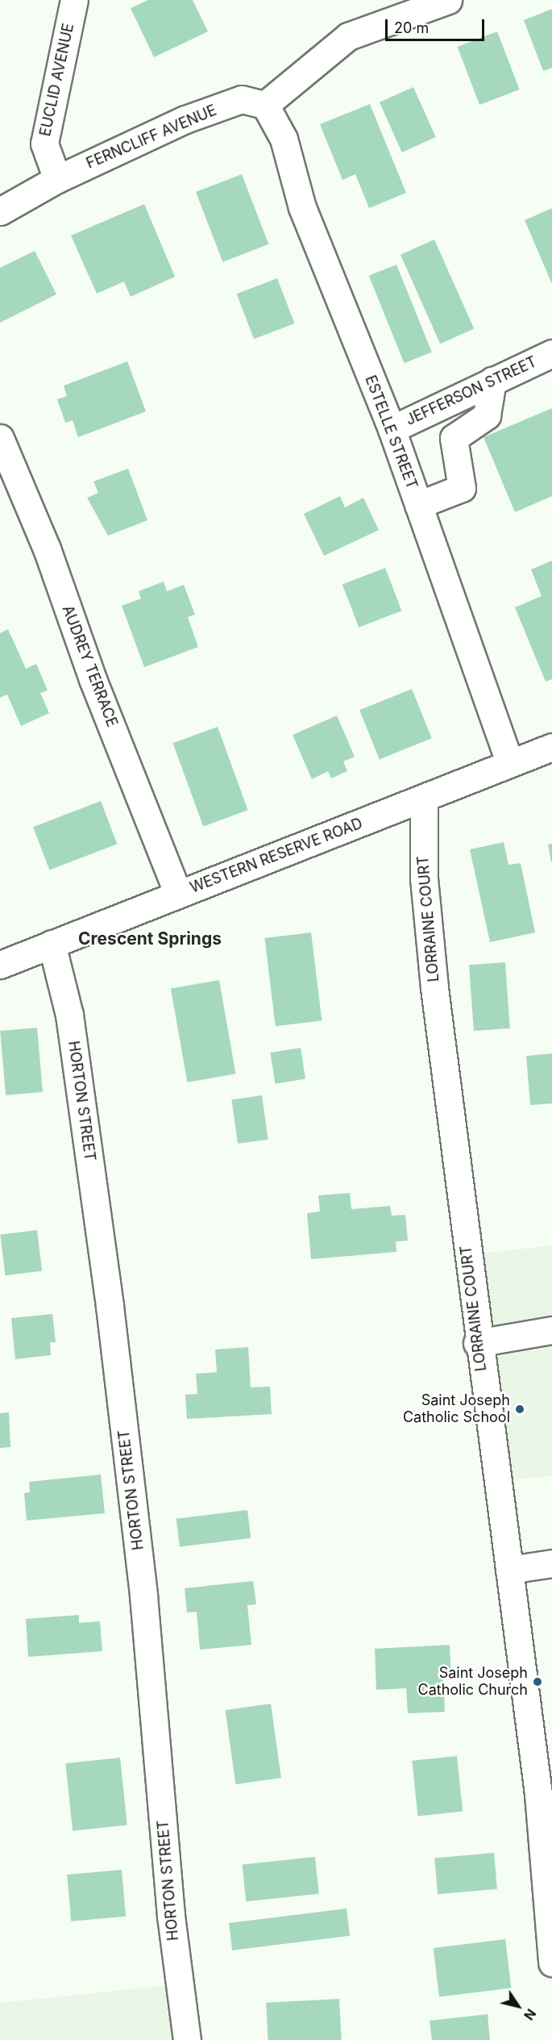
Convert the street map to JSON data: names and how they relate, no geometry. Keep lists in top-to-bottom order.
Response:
{
  "streets": {
    "street": [
      "EUCLID AVENUE",
      "FERNCLIFF AVENUE",
      "JEFFERSON STREET",
      "ESTELLE STREET",
      "AUDREY TERRACE",
      "WESTERN RESERVE ROAD",
      "LORRAINE COURT",
      "HORTON STREET"
    ]
  },
  "crossings": [
    ["EUCLID AVENUE", "FERNCLIFF AVENUE"],
    ["FERNCLIFF AVENUE", "ESTELLE STREET"],
    ["JEFFERSON STREET", "ESTELLE STREET"],
    ["ESTELLE STREET", "WESTERN RESERVE ROAD"],
    ["AUDREY TERRACE", "WESTERN RESERVE ROAD"],
    ["WESTERN RESERVE ROAD", "LORRAINE COURT"],
    ["WESTERN RESERVE ROAD", "HORTON STREET"]
  ],
  "districts": ["Crescent Springs"],
  "places": ["Saint Joseph Catholic School", "Saint Joseph Catholic Church"],
  "scale_bar": "20 m",
  "north": "bottom right"
}
